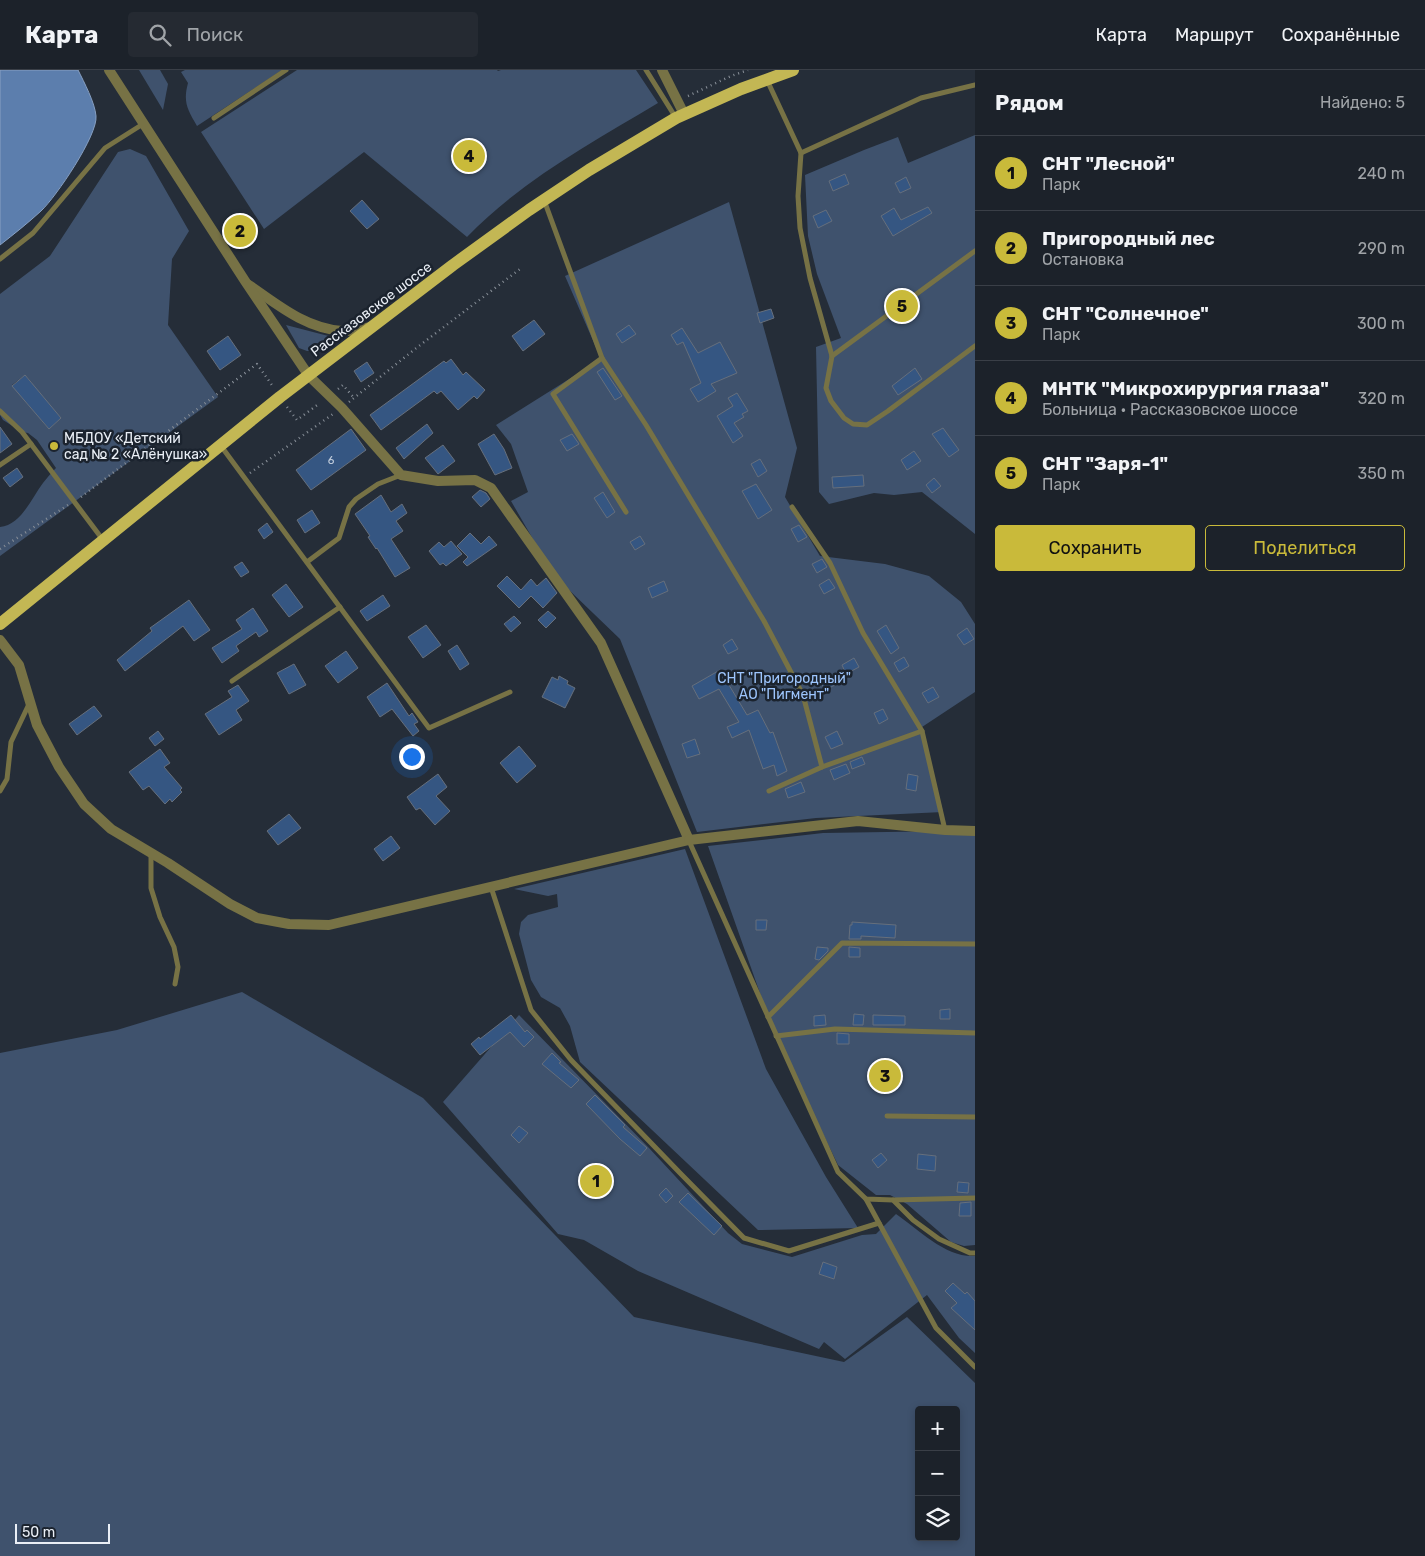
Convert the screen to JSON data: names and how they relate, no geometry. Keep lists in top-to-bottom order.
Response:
{
  "streets": {
    "main road": ["Рассказовское шоссе"]
  },
  "parks": ["СНТ \"Пригородный\" АО \"Пигмент\""],
  "places": ["МБДОУ «Детский сад № 2 «Алёнушка»"],
  "house_numbers": ["6"],
  "scale_bar": "50 m",
  "page": {
    "header": "Карта",
    "search": "Поиск",
    "nav": ["Карта", "Маршрут", "Сохранённые"],
    "heading": ["Рядом", "Найдено: 5"],
    "list": [
      {
        "mark": "1",
        "name": "СНТ \"Лесной\"",
        "note": "Парк",
        "value": "240 m"
      },
      {
        "mark": "2",
        "name": "Пригородный лес",
        "note": "Остановка",
        "value": "290 m"
      },
      {
        "mark": "3",
        "name": "СНТ \"Солнечное\"",
        "note": "Парк",
        "value": "300 m"
      },
      {
        "mark": "4",
        "name": "МНТК \"Микрохирургия глаза\"",
        "note": "Больница · Рассказовское шоссе",
        "value": "320 m"
      },
      {
        "mark": "5",
        "name": "СНТ \"Заря-1\"",
        "note": "Парк",
        "value": "350 m"
      }
    ],
    "pins": [
      "4",
      "2",
      "5",
      "3",
      "1"
    ],
    "buttons": ["Сохранить", "Поделиться"],
    "map_buttons": ["+", "−"],
    "scale": "50 m"
  }
}
